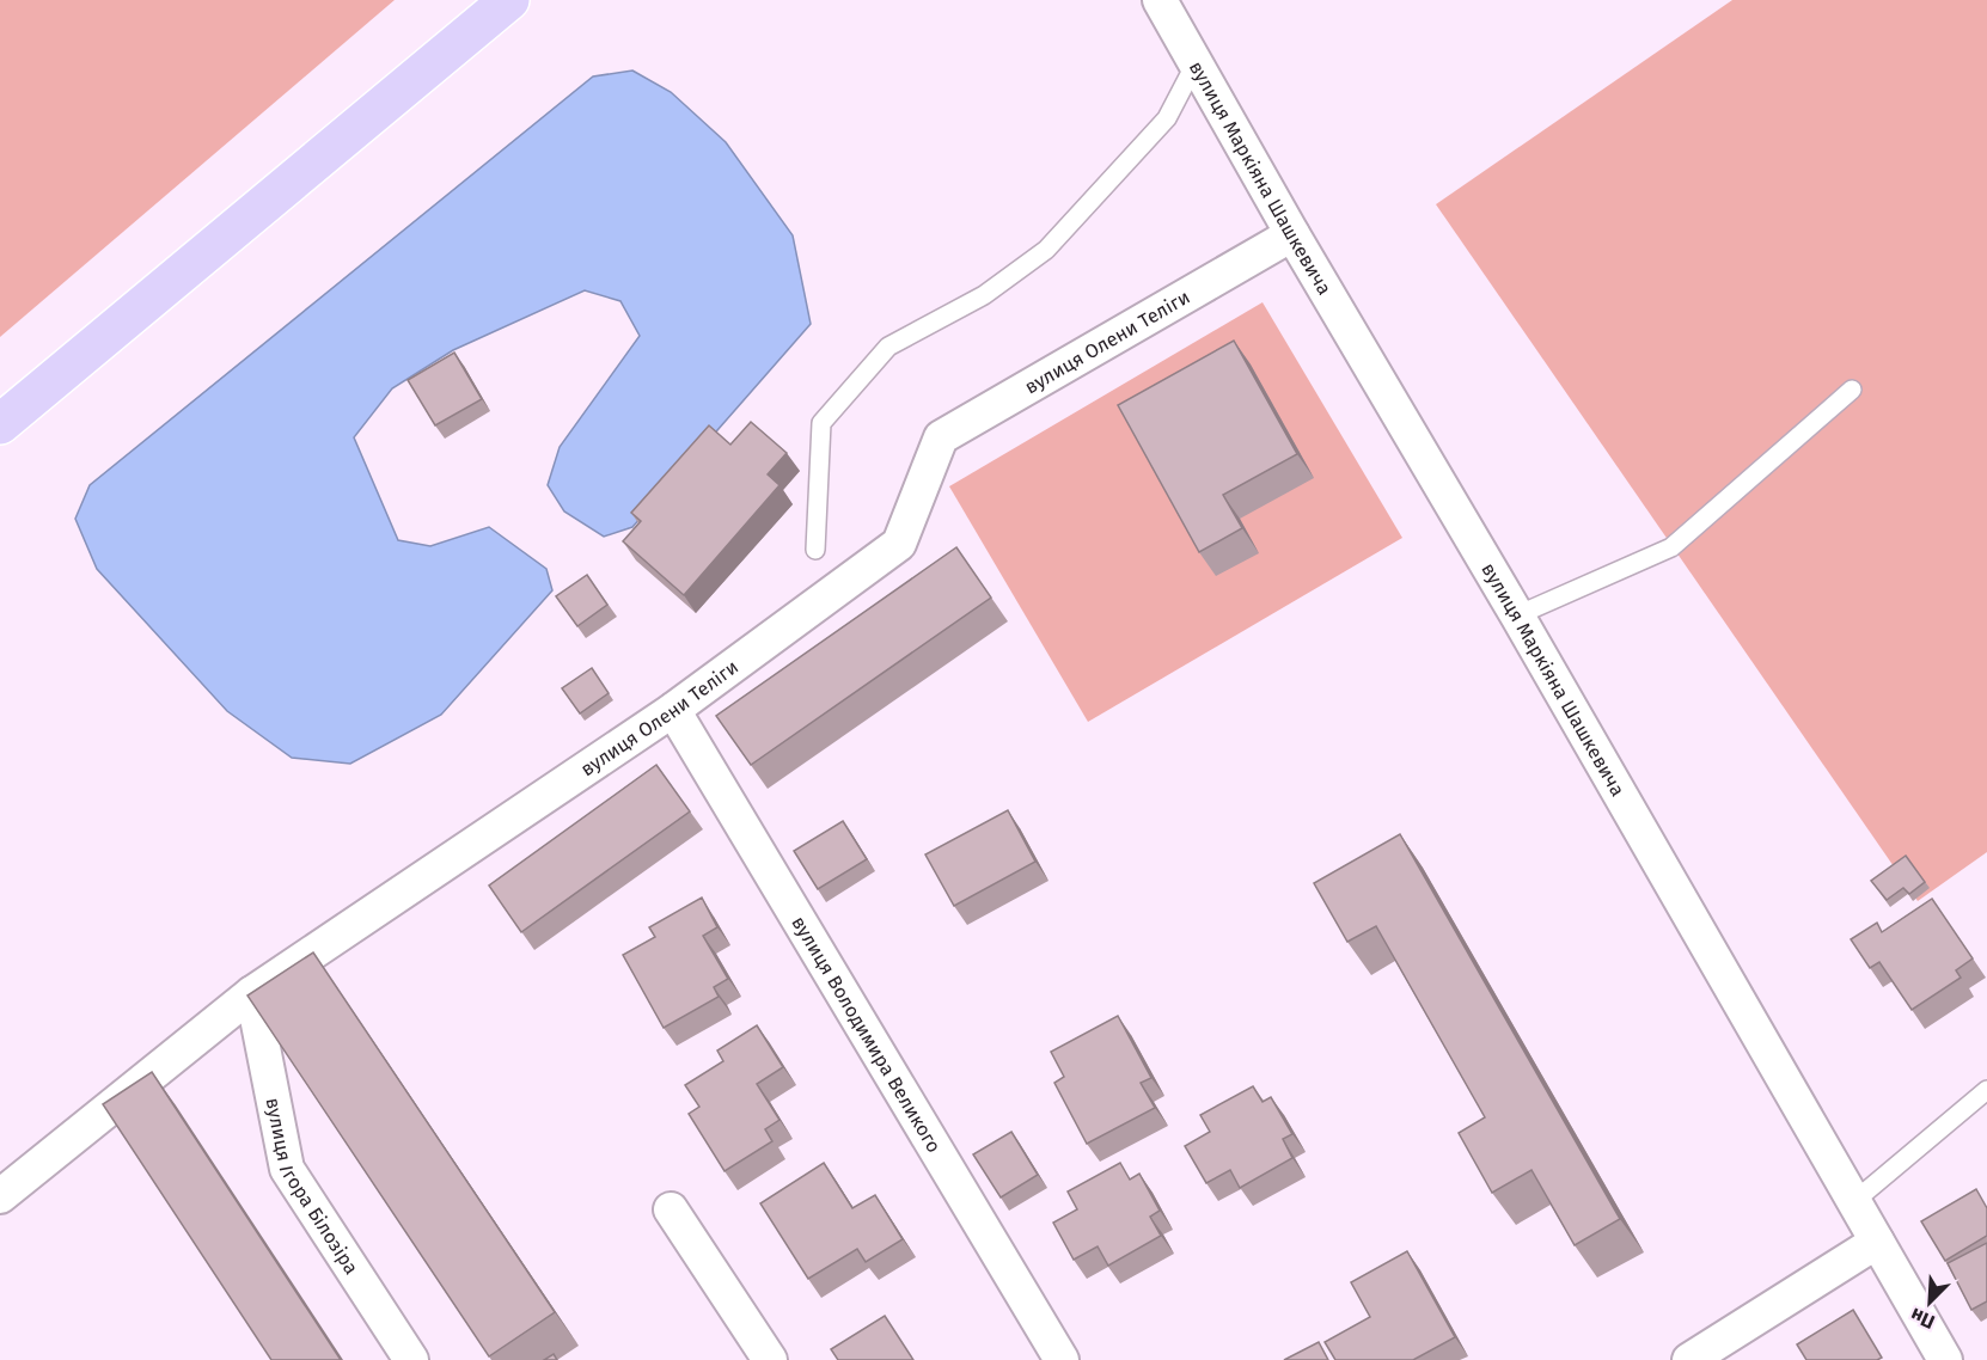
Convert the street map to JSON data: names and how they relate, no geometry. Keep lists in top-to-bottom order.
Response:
{
  "streets": {
    "street": [
      "вулиця Маркіяна Шашкевича",
      "вулиця Олени Теліги",
      "вулиця Володимира Великого",
      "вулиця Ігора Білозіра"
    ]
  },
  "crossings": [
    ["вулиця Маркіяна Шашкевича", "вулиця Олени Теліги"],
    ["вулиця Олени Теліги", "вулиця Володимира Великого"],
    ["вулиця Олени Теліги", "вулиця Ігора Білозіра"]
  ],
  "north": "bottom left"
}
